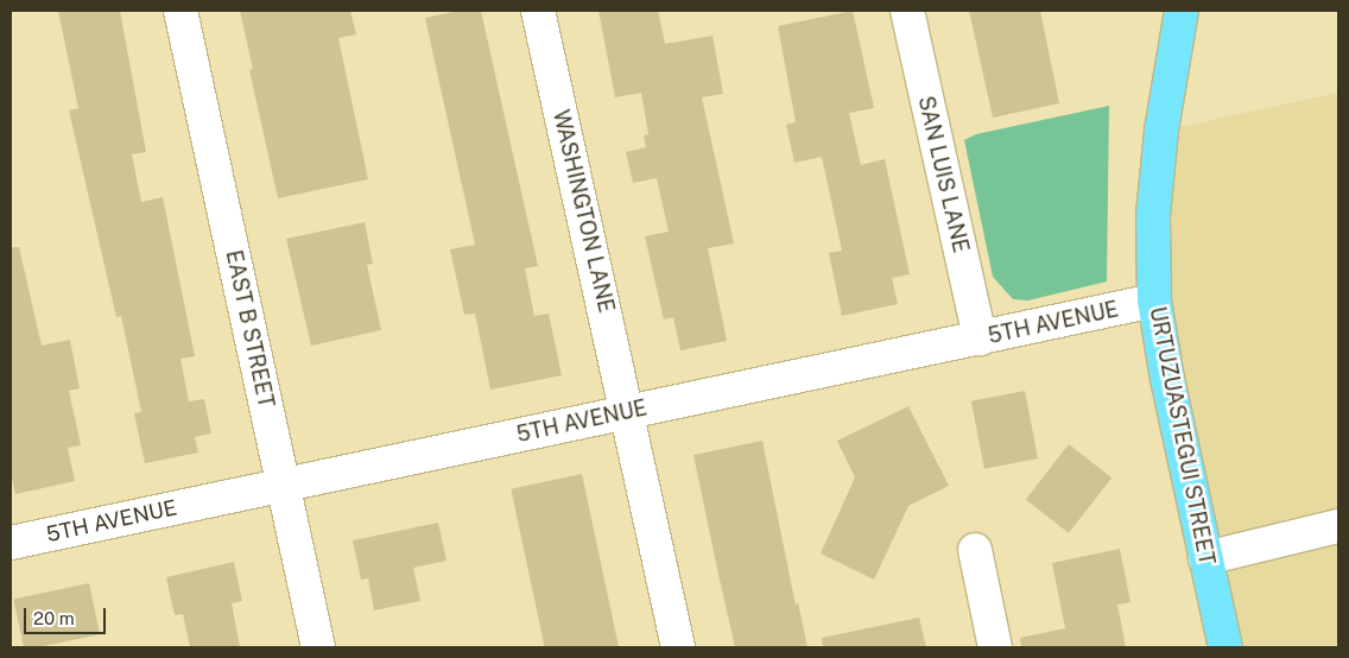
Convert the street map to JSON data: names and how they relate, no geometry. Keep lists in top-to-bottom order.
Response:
{
  "streets": {
    "main road": ["URTUZUASTEGUI STREET"],
    "street": [
      "SAN LUIS LANE",
      "WASHINGTON LANE",
      "5TH AVENUE",
      "EAST B STREET"
    ]
  },
  "crossings": [
    ["SAN LUIS LANE", "5TH AVENUE"],
    ["WASHINGTON LANE", "5TH AVENUE"],
    ["5TH AVENUE", "EAST B STREET"],
    ["5TH AVENUE", "URTUZUASTEGUI STREET"]
  ],
  "scale_bar": "20 m"
}
